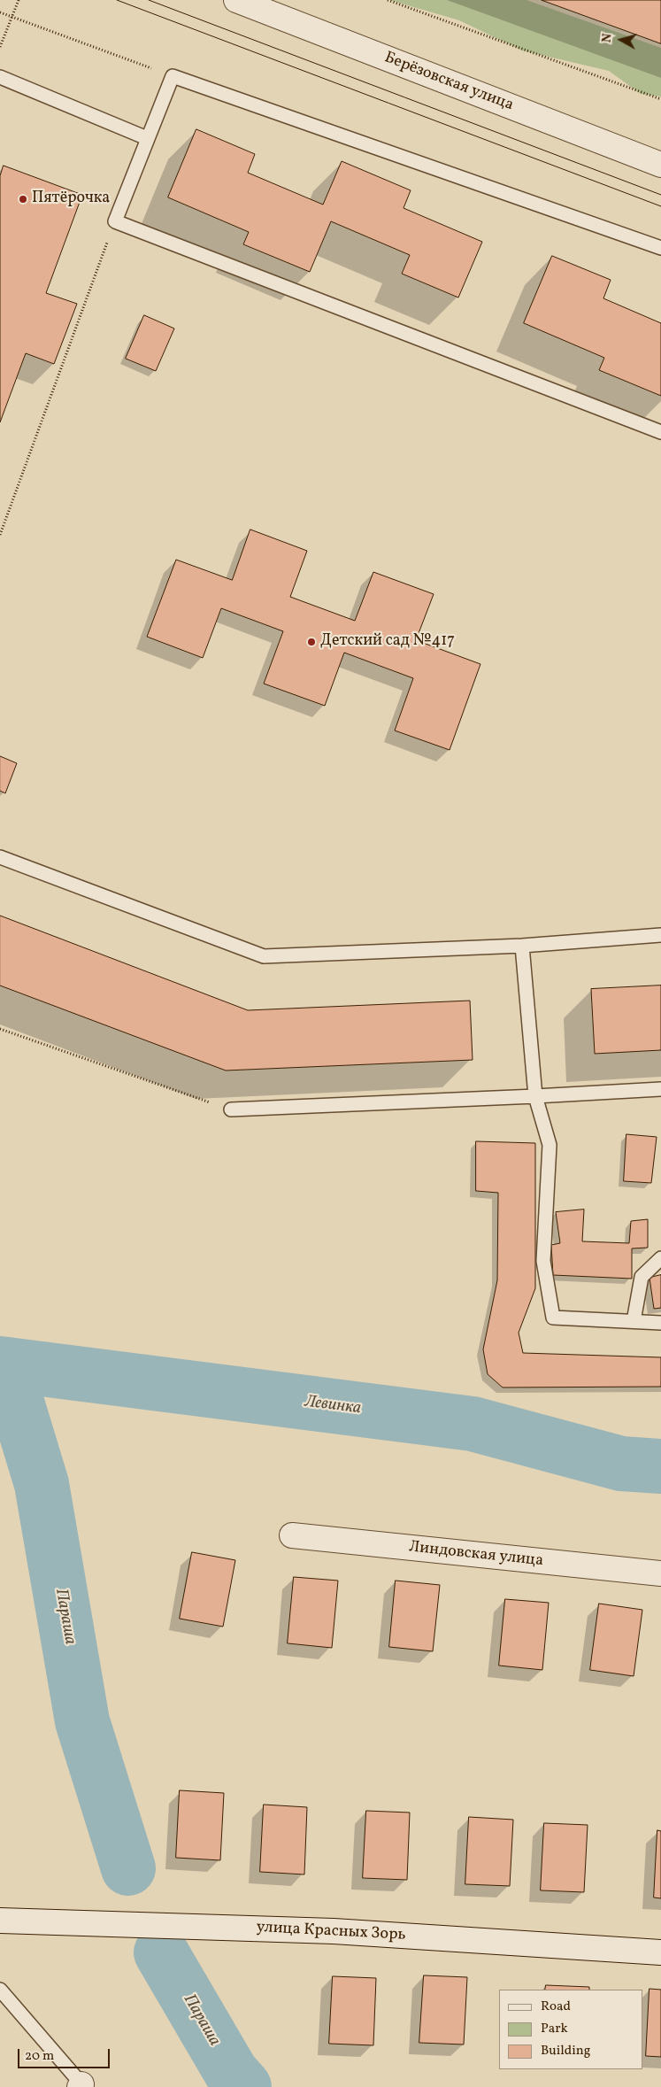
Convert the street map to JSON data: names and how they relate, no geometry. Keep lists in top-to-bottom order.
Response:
{
  "streets": {
    "street": ["Берёзовская улица", "Линдовская улица", "улица Красных Зорь"]
  },
  "water": ["Левинка", "Параша"],
  "places": ["Пятёрочка", "Детский сад №417"],
  "legend": ["Road", "Park", "Building"],
  "scale_bar": "20 m",
  "north": "left"
}
